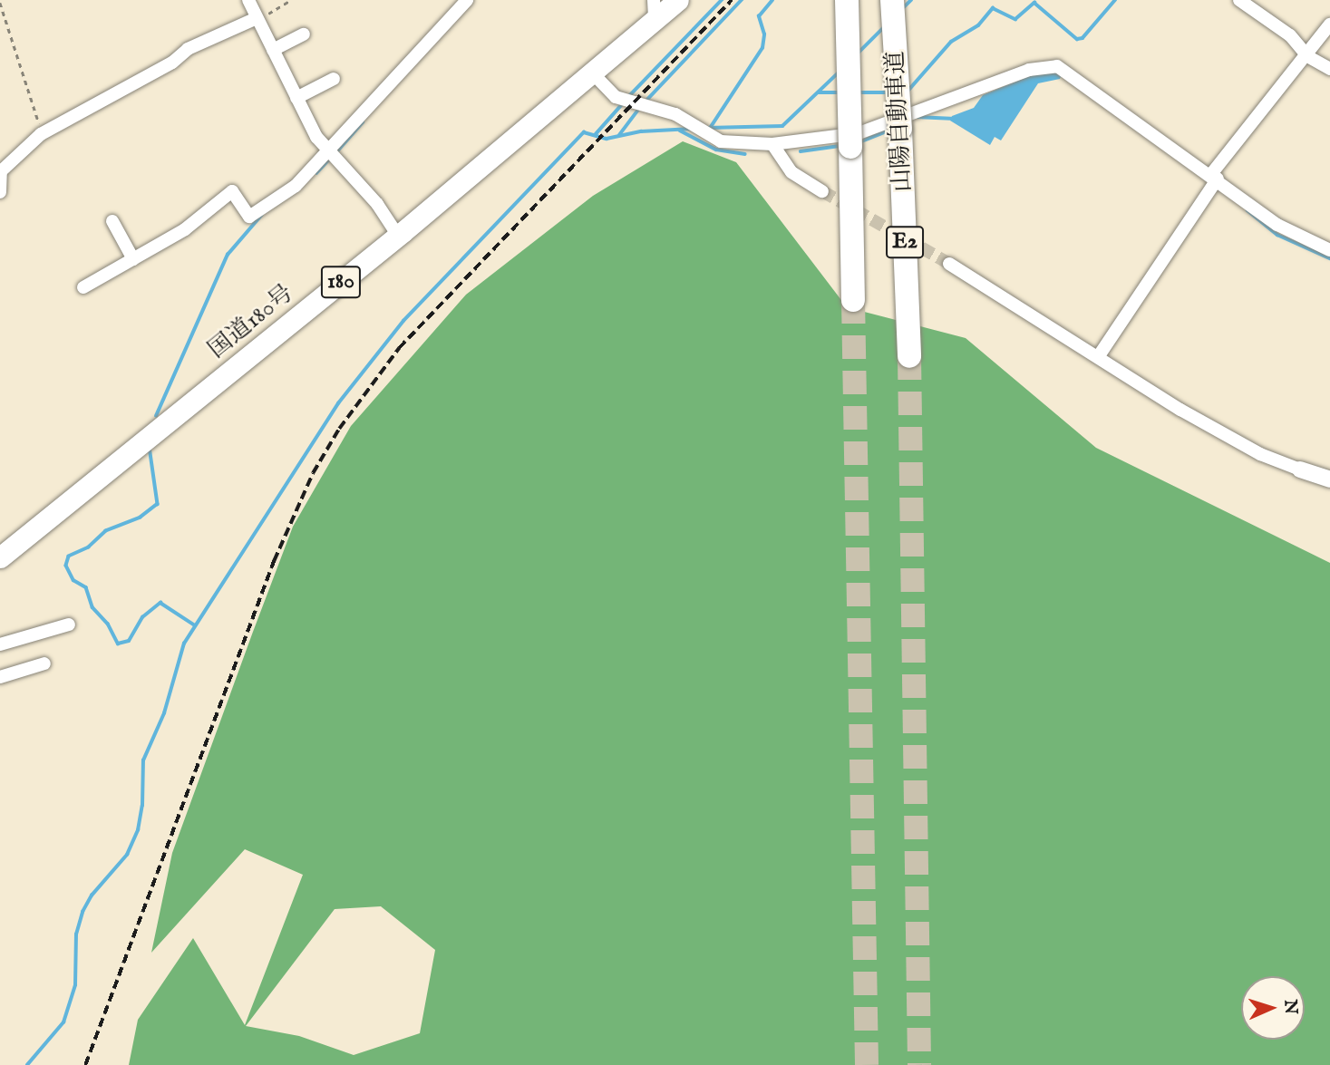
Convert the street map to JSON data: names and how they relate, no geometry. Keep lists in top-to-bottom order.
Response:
{
  "streets": {
    "highway": [
      "山陽自動車道",
      "E2",
      "180",
      "国道180号"
    ]
  },
  "north": "right"
}
